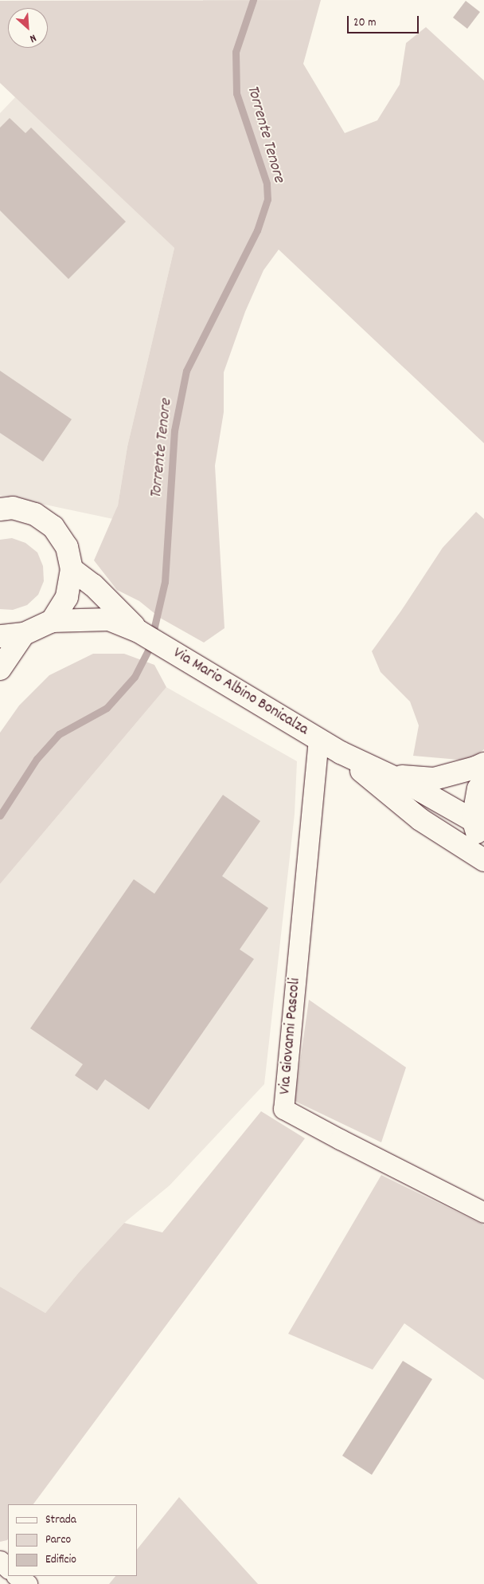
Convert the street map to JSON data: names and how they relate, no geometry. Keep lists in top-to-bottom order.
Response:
{
  "streets": {
    "main road": ["Via Mario Albino Bonicalza"],
    "street": ["Via Giovanni Pascoli"]
  },
  "crossings": [
    ["Via Mario Albino Bonicalza", "Via Giovanni Pascoli"]
  ],
  "water": ["Torrente Tenore"],
  "legend": ["Strada", "Parco", "Edificio"],
  "scale_bar": "20 m",
  "north": "bottom right"
}
